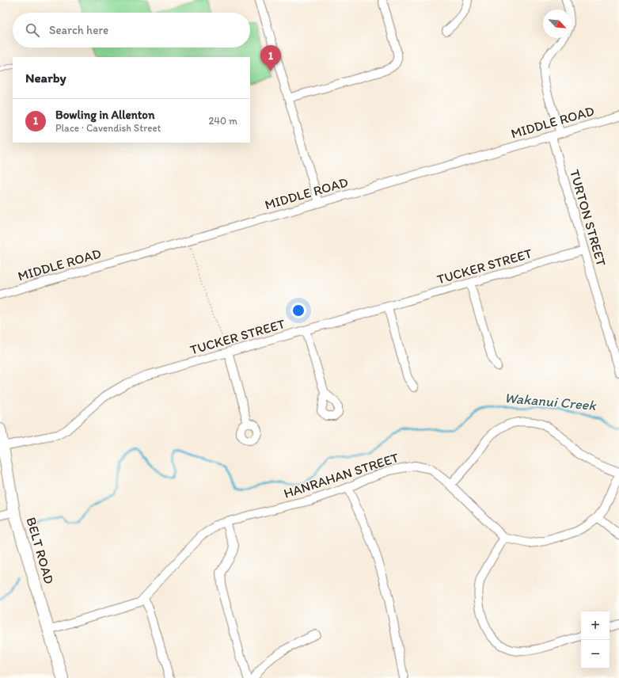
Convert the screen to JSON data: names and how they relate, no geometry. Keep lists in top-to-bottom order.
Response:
{
  "streets": {
    "street": [
      "MIDDLE ROAD",
      "TURTON STREET",
      "TUCKER STREET",
      "HANRAHAN STREET",
      "BELT ROAD"
    ]
  },
  "crossings": [
    ["MIDDLE ROAD", "TURTON STREET"],
    ["TURTON STREET", "TUCKER STREET"],
    ["TUCKER STREET", "BELT ROAD"],
    ["HANRAHAN STREET", "BELT ROAD"]
  ],
  "water": ["Wakanui Creek"],
  "north": "bottom right",
  "page": {
    "search": "Search here",
    "pins": "1",
    "heading": "Nearby",
    "list": [
      {
        "mark": "1",
        "name": "Bowling in Allenton",
        "note": "Place · Cavendish Street",
        "value": "240 m"
      }
    ],
    "map_buttons": ["+", "−"]
  }
}
